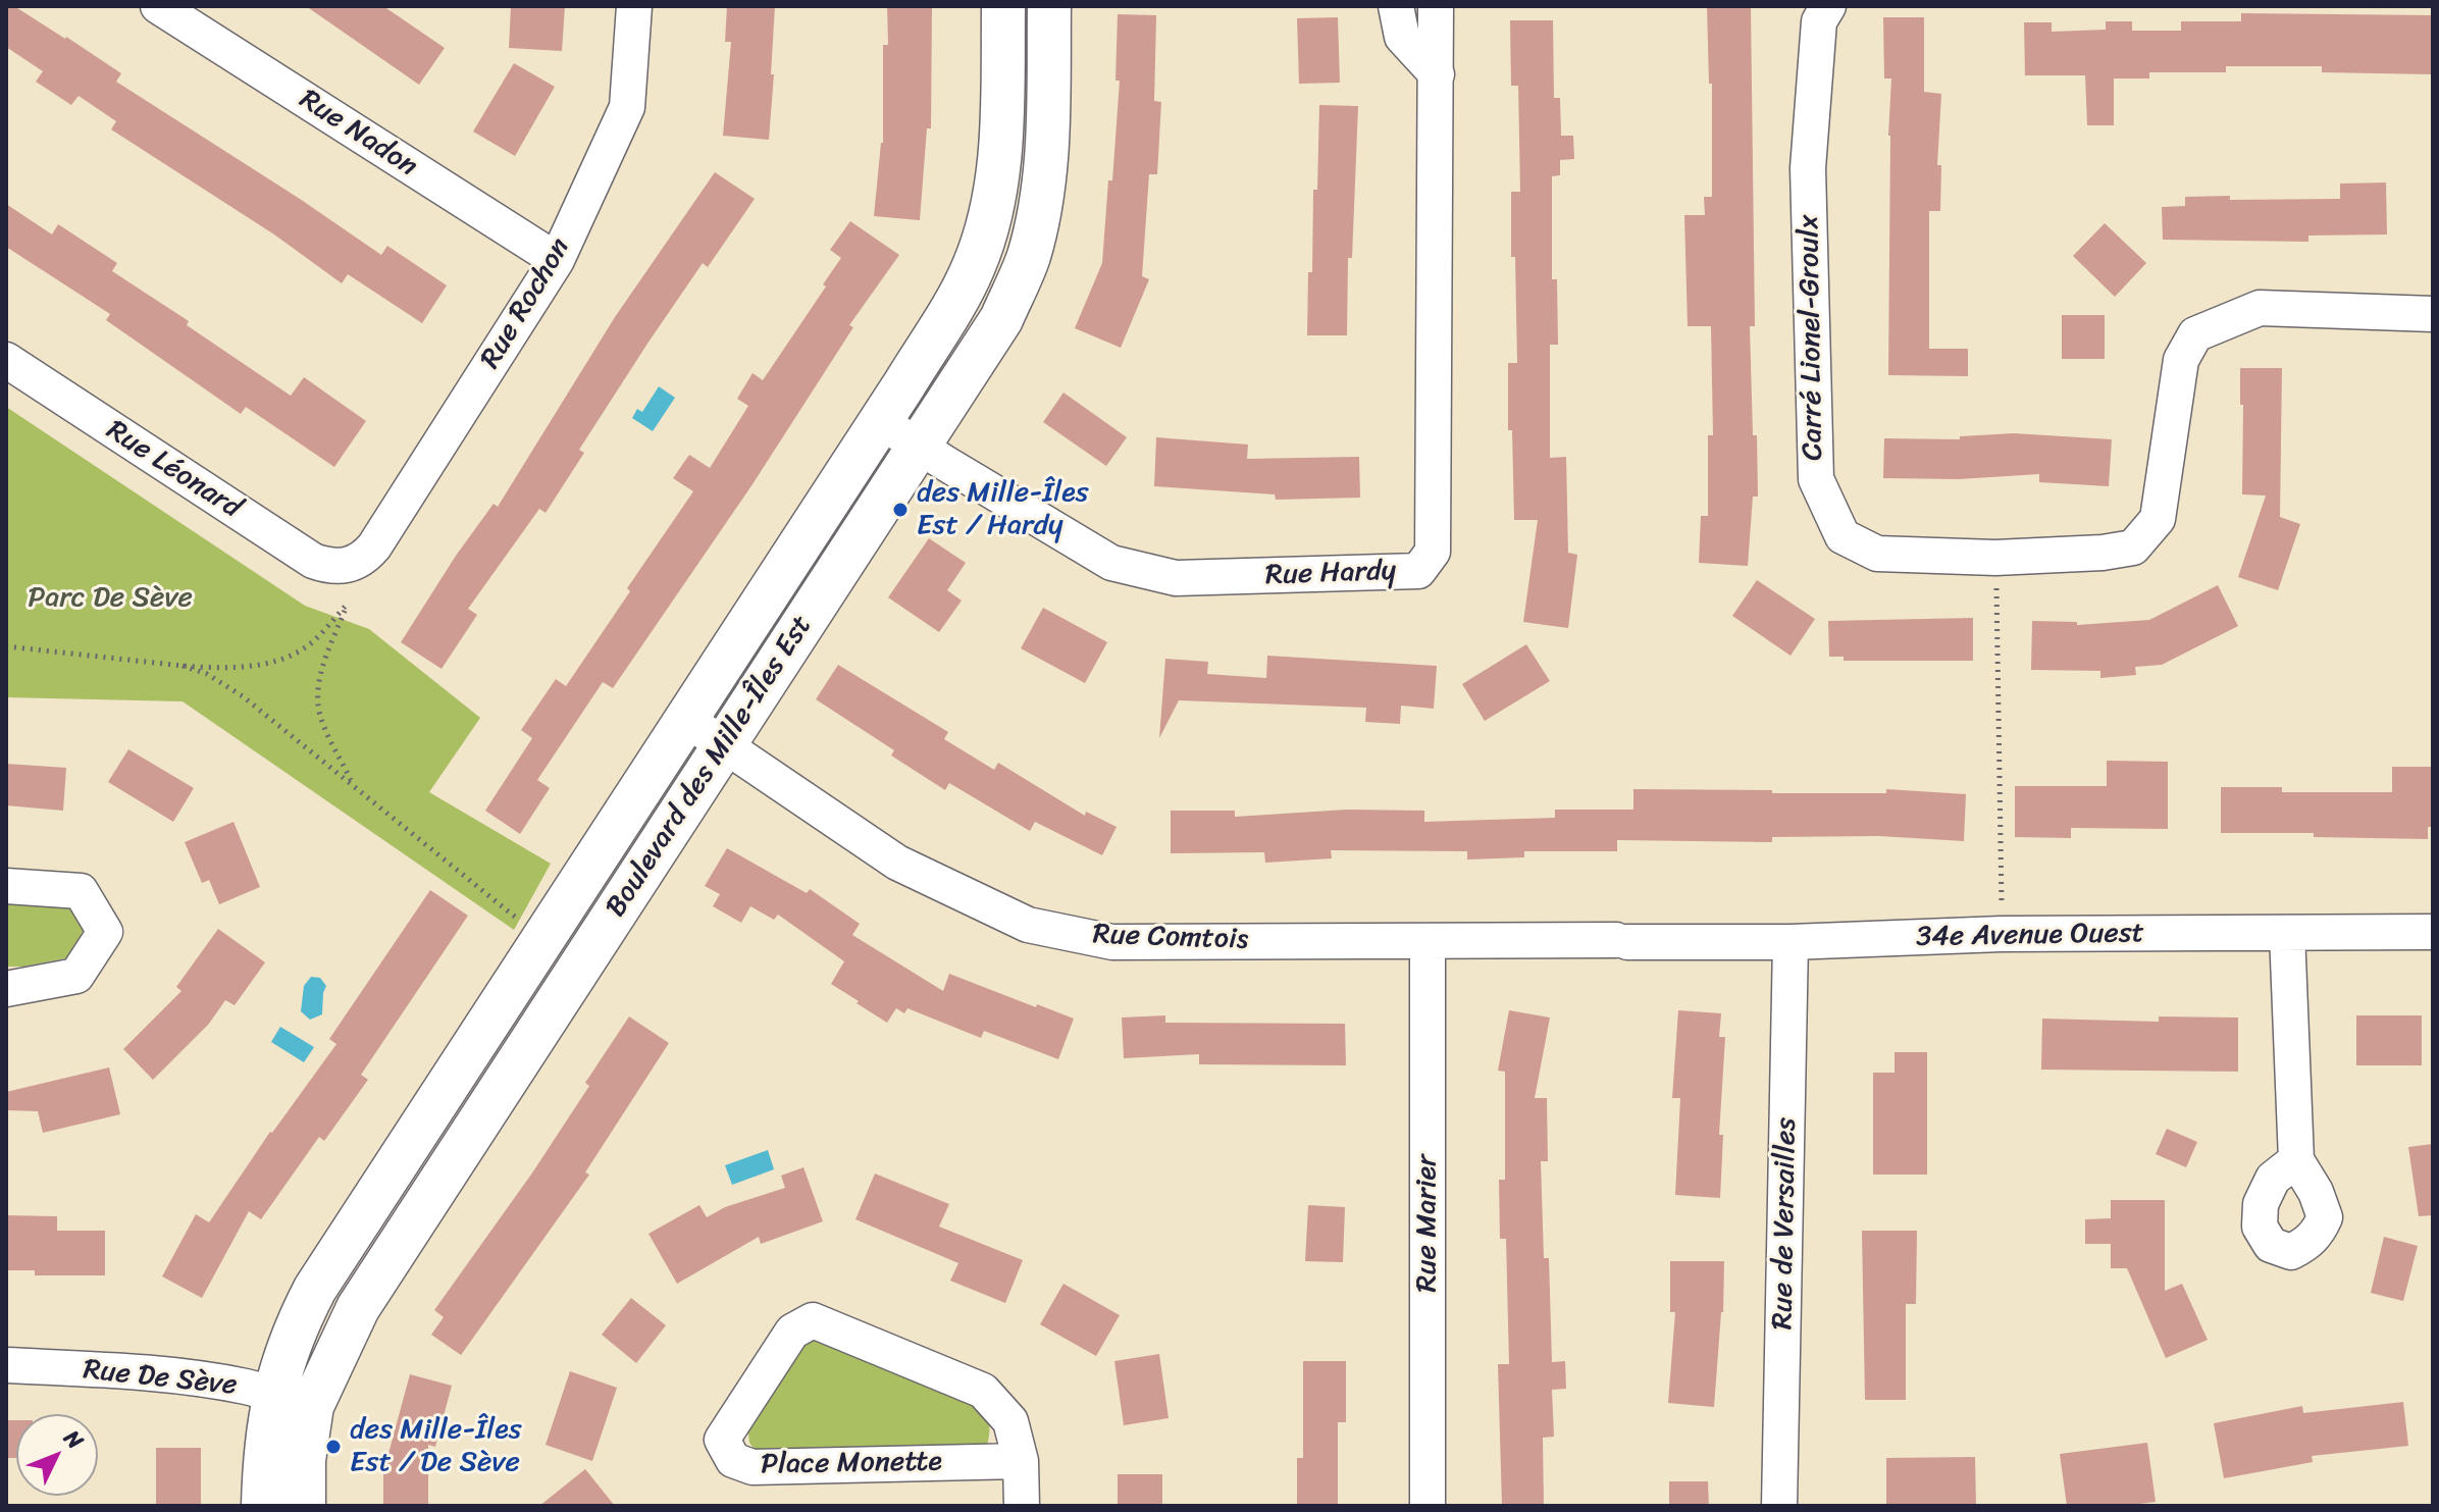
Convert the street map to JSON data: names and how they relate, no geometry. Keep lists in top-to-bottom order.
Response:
{
  "streets": {
    "street": [
      "Rue Nadon",
      "Rue Rochon",
      "Carré Lionel-Groulx",
      "Rue Léonard",
      "Rue Hardy",
      "Boulevard des Mille-Îles Est",
      "34e Avenue Ouest",
      "Rue Comtois",
      "Rue Marier",
      "Rue de Versailles",
      "Rue De Sève",
      "Place Monette"
    ]
  },
  "crossings": [
    ["Rue Nadon", "Rue Rochon"],
    ["Rue Rochon", "Rue Léonard"],
    ["Rue Hardy", "Boulevard des Mille-Îles Est"],
    ["Boulevard des Mille-Îles Est", "Rue Comtois"],
    ["Boulevard des Mille-Îles Est", "Rue De Sève"],
    ["34e Avenue Ouest", "Rue Comtois"],
    ["34e Avenue Ouest", "Rue de Versailles"],
    ["Rue Comtois", "Rue Marier"]
  ],
  "parks": ["Parc De Sève"],
  "places": ["des Mille-Îles Est / Hardy", "des Mille-Îles Est / De Sève"],
  "north": "top right"
}
